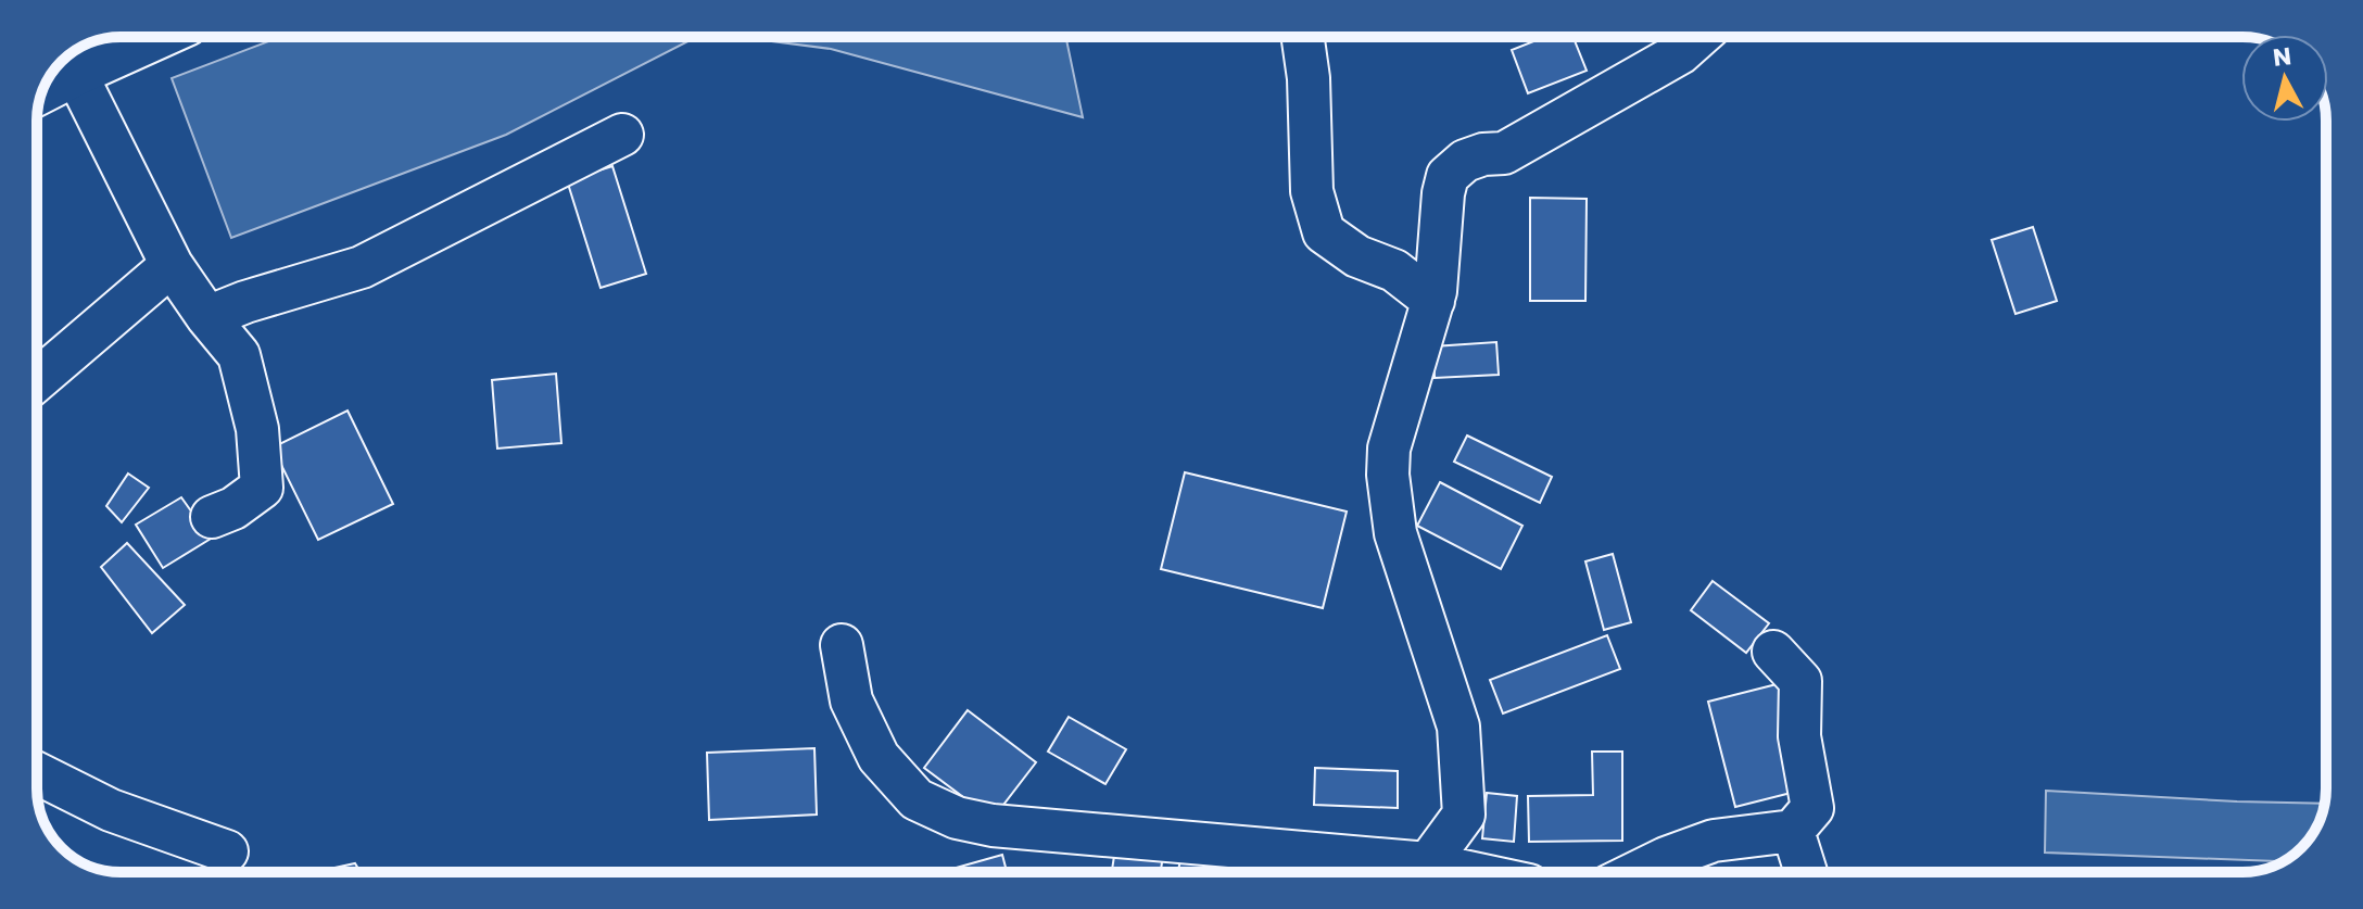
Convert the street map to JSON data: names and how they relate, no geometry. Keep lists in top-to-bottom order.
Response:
{
  "north": "top"
}
